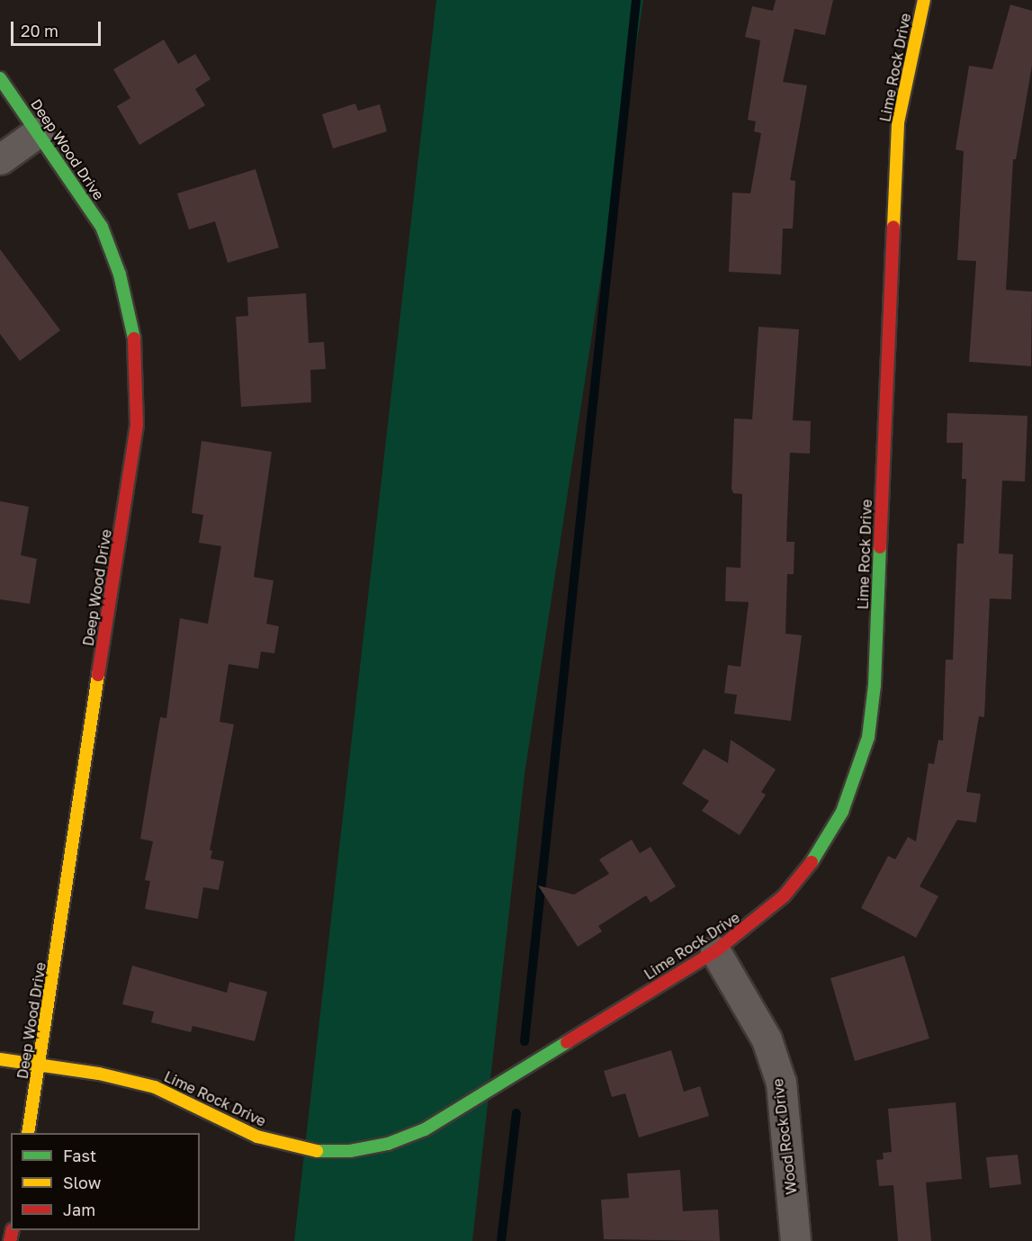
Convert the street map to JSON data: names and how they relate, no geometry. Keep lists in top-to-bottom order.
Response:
{
  "streets": {
    "street": ["Lime Rock Drive", "Deep Wood Drive", "Wood Rock Drive"]
  },
  "crossings": [
    ["Lime Rock Drive", "Deep Wood Drive"],
    ["Lime Rock Drive", "Wood Rock Drive"]
  ],
  "legend": ["Fast", "Slow", "Jam"],
  "scale_bar": "20 m"
}
